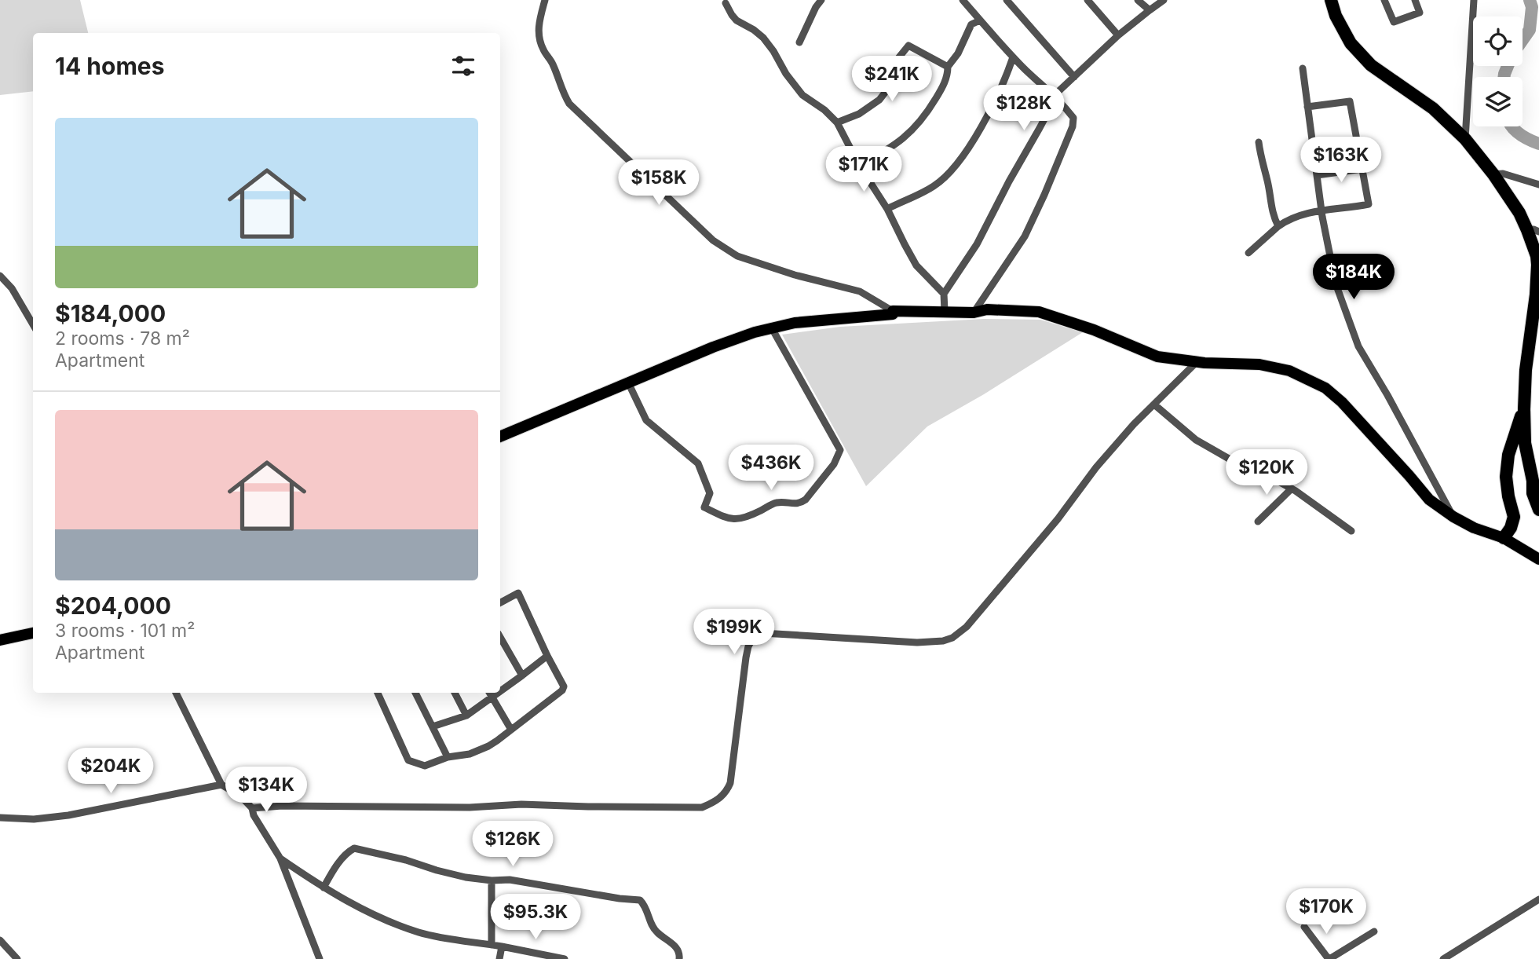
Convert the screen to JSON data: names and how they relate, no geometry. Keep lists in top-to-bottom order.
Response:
{
  "page": {
    "heading": "14 homes",
    "price": [
      "$241K",
      "$128K",
      "$163K",
      "$171K",
      "$158K",
      "$184K",
      "$436K",
      "$120K",
      "$199K",
      "$204K",
      "$134K",
      "$126K",
      "$170K",
      "$95.3K"
    ],
    "list": [
      {
        "name": "$184,000",
        "note": "2 rooms · 78 m² · Apartment"
      },
      {
        "name": "$204,000",
        "note": "3 rooms · 101 m² · Apartment"
      }
    ]
  }
}
